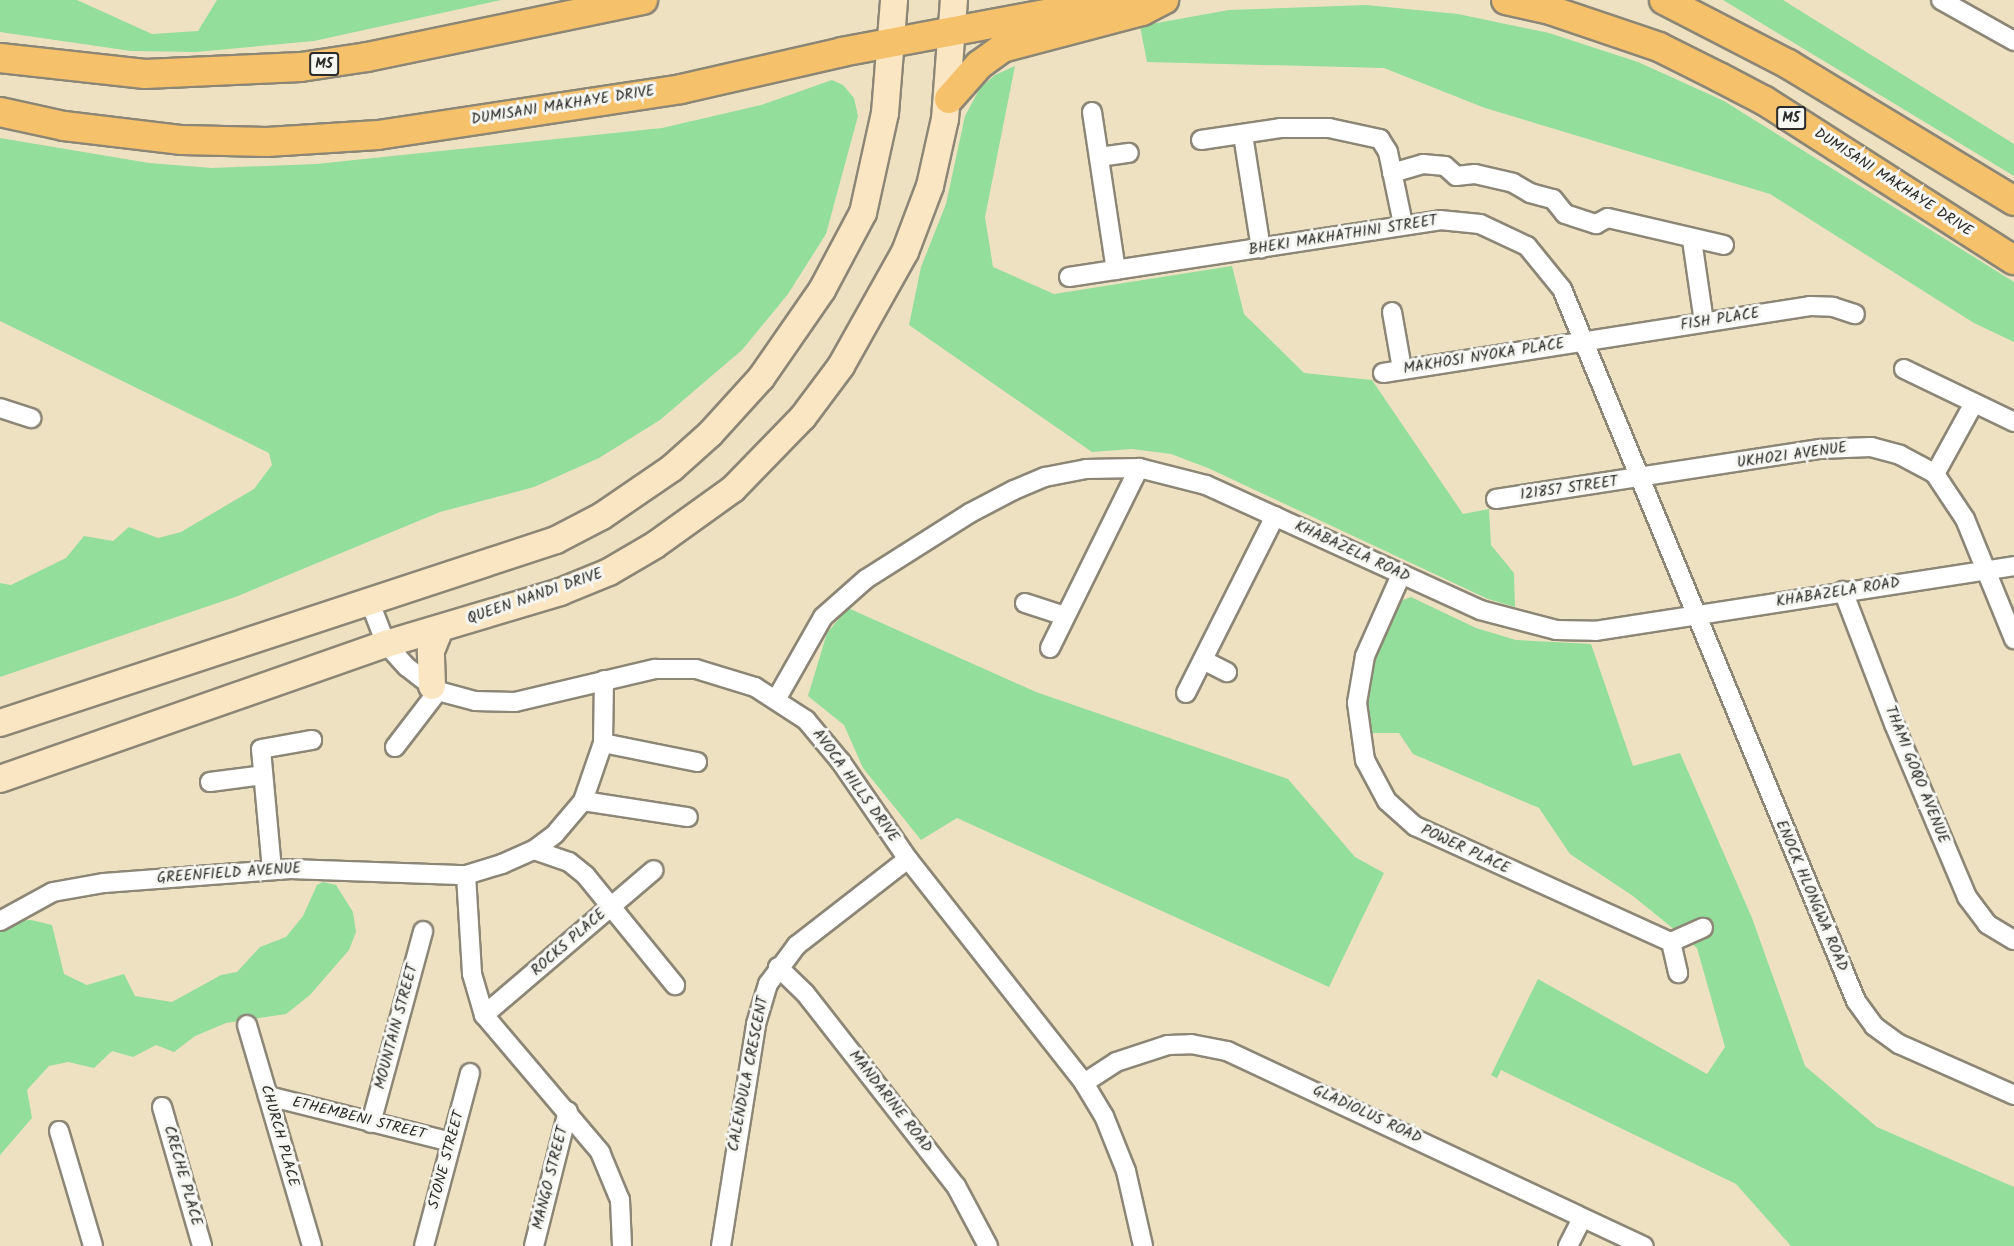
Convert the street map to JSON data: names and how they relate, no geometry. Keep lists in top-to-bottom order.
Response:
{
  "streets": {
    "main road": ["M5", "DUMISANI MAKHAYE DRIVE", "QUEEN NANDI DRIVE"],
    "street": [
      "BHEKI MAKHATHINI STREET",
      "FISH PLACE",
      "MAKHOSI NYOKA PLACE",
      "UKHOZI AVENUE",
      "121857 STREET",
      "KHABAZELA ROAD",
      "THAMI GOQO AVENUE",
      "AVOCA HILLS DRIVE",
      "POWER PLACE",
      "GREENFIELD AVENUE",
      "ENOCK HLONGWA ROAD",
      "ROCKS PLACE",
      "MOUNTAIN STREET",
      "CALENDULA CRESCENT",
      "MANDARINE ROAD",
      "GLADIOLUS ROAD",
      "ETHEMBENI STREET",
      "CHURCH PLACE",
      "STONE STREET",
      "CRECHE PLACE",
      "MANGO STREET"
    ]
  },
  "crossings": [
    ["DUMISANI MAKHAYE DRIVE", "QUEEN NANDI DRIVE"],
    ["BHEKI MAKHATHINI STREET", "FISH PLACE"],
    ["BHEKI MAKHATHINI STREET", "MAKHOSI NYOKA PLACE"],
    ["BHEKI MAKHATHINI STREET", "UKHOZI AVENUE"],
    ["BHEKI MAKHATHINI STREET", "121857 STREET"],
    ["BHEKI MAKHATHINI STREET", "KHABAZELA ROAD"],
    ["BHEKI MAKHATHINI STREET", "ENOCK HLONGWA ROAD"],
    ["FISH PLACE", "MAKHOSI NYOKA PLACE"],
    ["UKHOZI AVENUE", "121857 STREET"],
    ["UKHOZI AVENUE", "KHABAZELA ROAD"],
    ["KHABAZELA ROAD", "THAMI GOQO AVENUE"],
    ["KHABAZELA ROAD", "AVOCA HILLS DRIVE"],
    ["KHABAZELA ROAD", "POWER PLACE"],
    ["KHABAZELA ROAD", "ENOCK HLONGWA ROAD"],
    ["QUEEN NANDI DRIVE", "AVOCA HILLS DRIVE"],
    ["AVOCA HILLS DRIVE", "GREENFIELD AVENUE"],
    ["AVOCA HILLS DRIVE", "CALENDULA CRESCENT"],
    ["AVOCA HILLS DRIVE", "GLADIOLUS ROAD"],
    ["MOUNTAIN STREET", "ETHEMBENI STREET"],
    ["CALENDULA CRESCENT", "MANDARINE ROAD"],
    ["ETHEMBENI STREET", "CHURCH PLACE"],
    ["ETHEMBENI STREET", "STONE STREET"]
  ]
}
